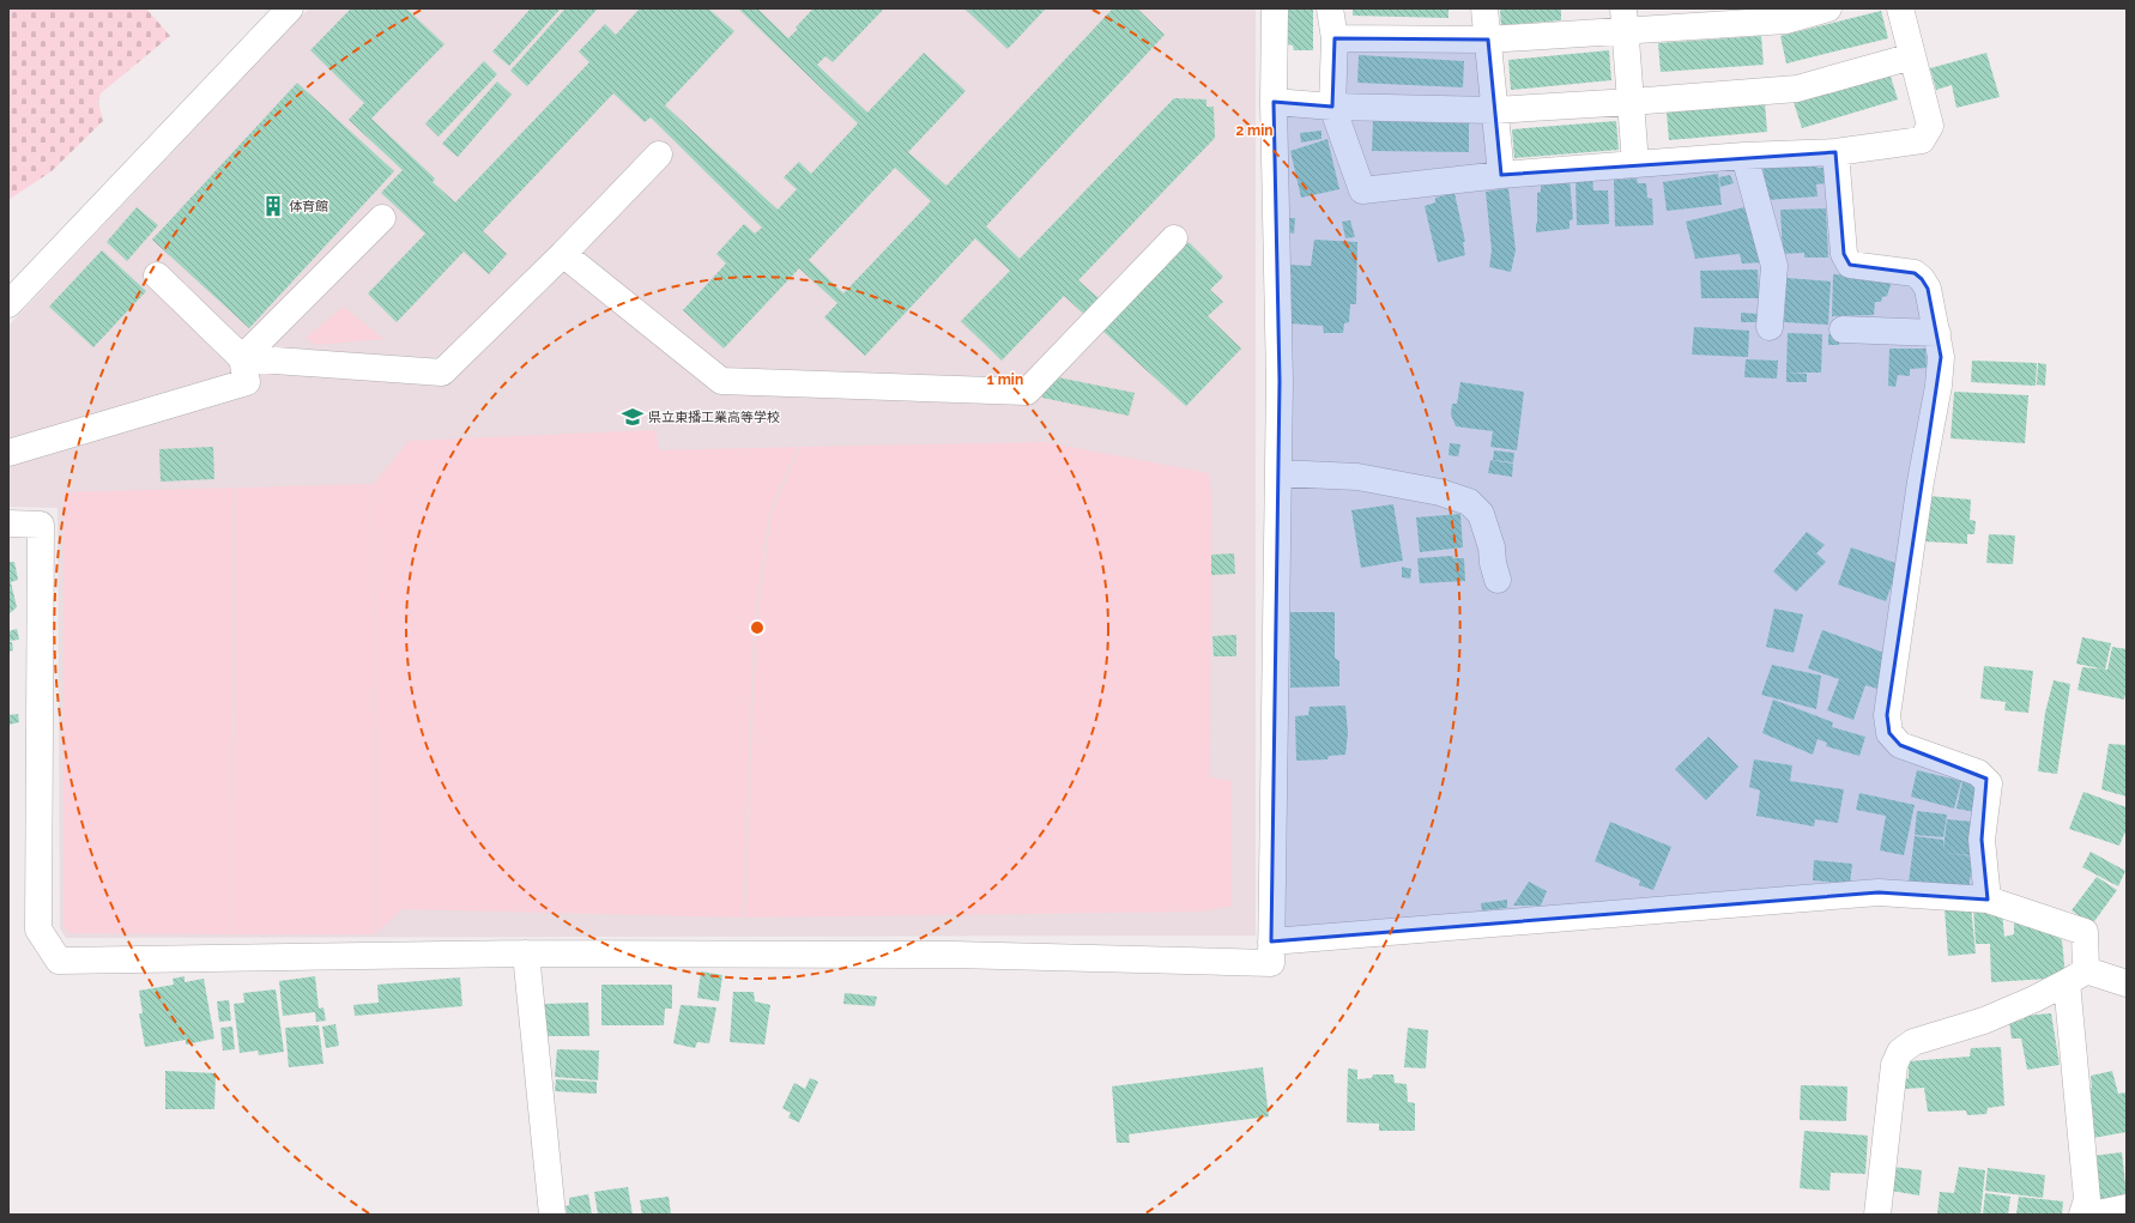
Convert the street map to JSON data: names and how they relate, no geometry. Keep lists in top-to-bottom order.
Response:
{
  "places": {
    "building": ["体育館"],
    "school or university": ["県立東播工業高等学校"]
  },
  "rings": ["2 min", "1 min"]
}
